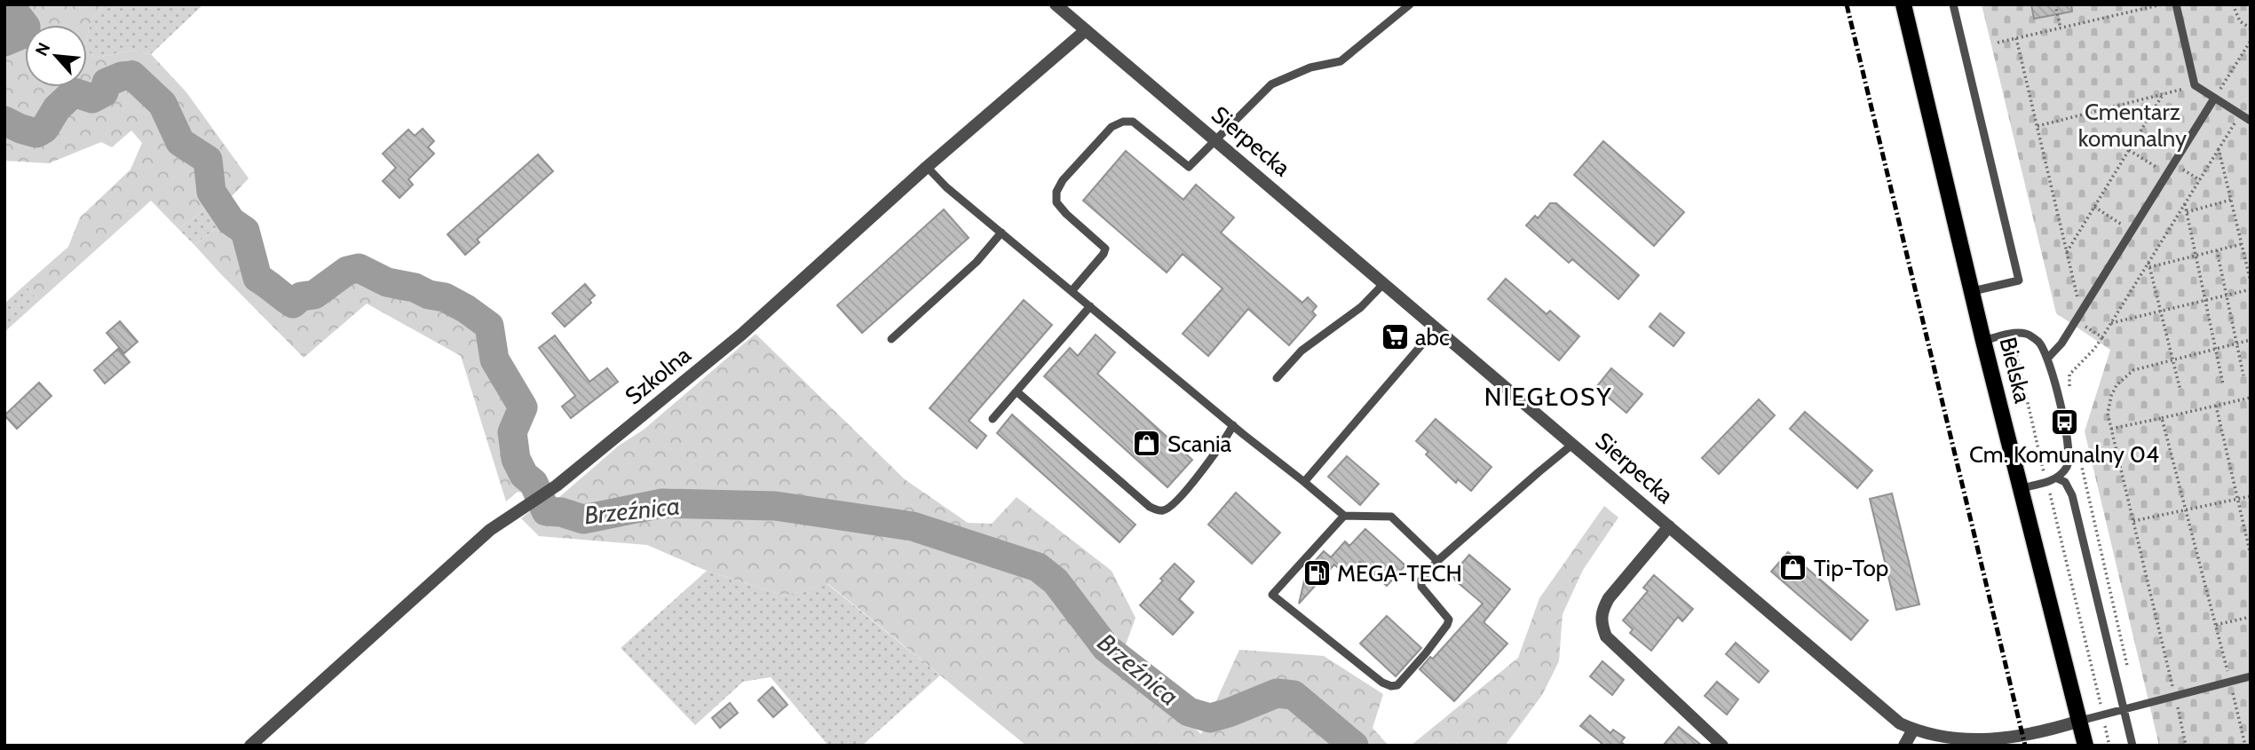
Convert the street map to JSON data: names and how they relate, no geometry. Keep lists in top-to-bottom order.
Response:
{
  "streets": {
    "main road": ["Bielska"],
    "street": ["Sierpecka", "Szkolna"]
  },
  "crossings": [
    ["Sierpecka", "Bielska"],
    ["Sierpecka", "Szkolna"]
  ],
  "districts": ["NIEGŁOSY"],
  "water": ["Brzeźnica"],
  "parks": ["Cmentarz komunalny"],
  "places": {
    "supermarket": ["abc"],
    "bus stop": ["Cm. Komunalny 04"],
    "shop": ["Scania", "Tip-Top"],
    "fuel station": ["MEGA-TECH"]
  },
  "north": "top left"
}
